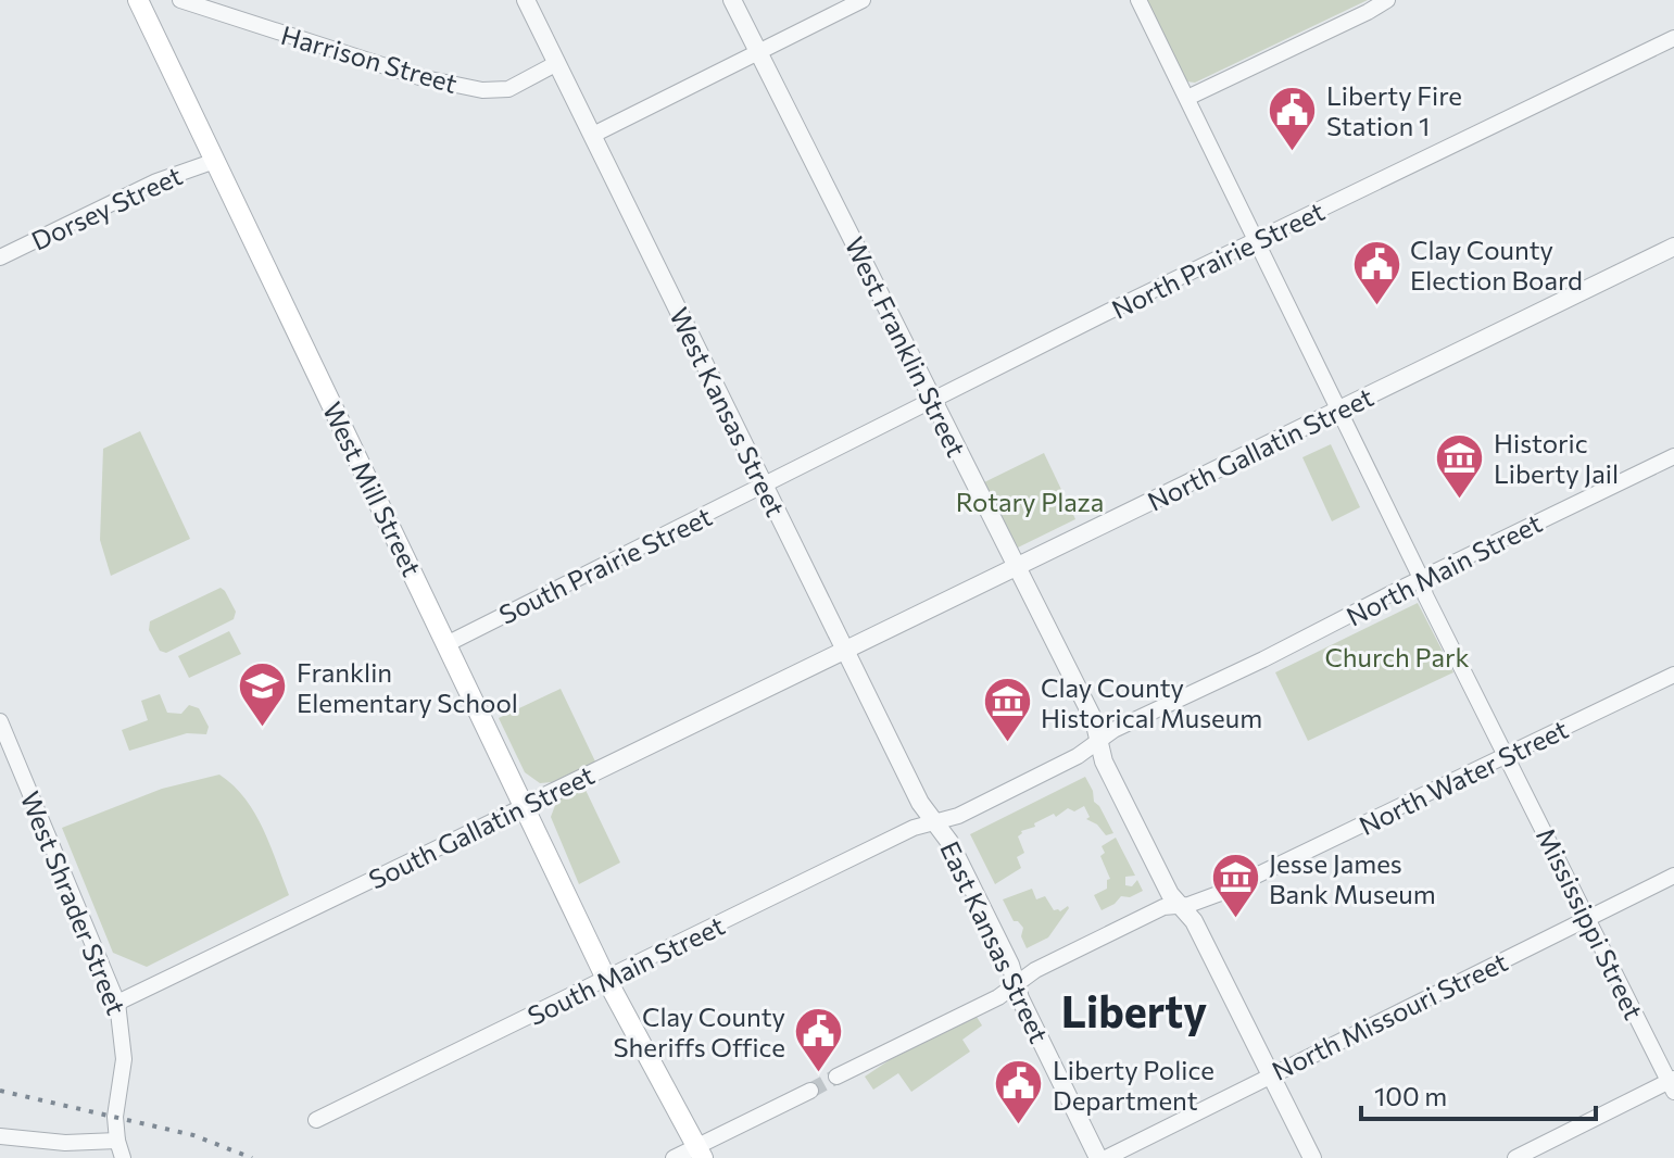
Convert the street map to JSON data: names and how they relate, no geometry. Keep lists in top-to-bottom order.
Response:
{
  "streets": {
    "main road": ["West Mill Street"],
    "street": [
      "Harrison Street",
      "Dorsey Street",
      "North Prairie Street",
      "West Franklin Street",
      "West Kansas Street",
      "North Gallatin Street",
      "South Prairie Street",
      "North Main Street",
      "North Water Street",
      "South Gallatin Street",
      "West Shrader Street",
      "Mississippi Street",
      "East Kansas Street",
      "South Main Street",
      "North Missouri Street"
    ]
  },
  "crossings": [
    ["Harrison Street", "West Kansas Street"],
    ["Dorsey Street", "West Mill Street"],
    ["North Prairie Street", "West Franklin Street"],
    ["North Prairie Street", "West Kansas Street"],
    ["North Prairie Street", "South Prairie Street"],
    ["North Prairie Street", "Mississippi Street"],
    ["West Franklin Street", "North Gallatin Street"],
    ["West Franklin Street", "North Main Street"],
    ["West Franklin Street", "North Water Street"],
    ["West Franklin Street", "North Missouri Street"],
    ["West Kansas Street", "North Gallatin Street"],
    ["West Kansas Street", "South Prairie Street"],
    ["West Kansas Street", "North Main Street"],
    ["West Kansas Street", "South Gallatin Street"],
    ["West Kansas Street", "East Kansas Street"],
    ["West Kansas Street", "South Main Street"],
    ["North Gallatin Street", "South Gallatin Street"],
    ["North Gallatin Street", "Mississippi Street"],
    ["West Mill Street", "South Prairie Street"],
    ["West Mill Street", "South Gallatin Street"],
    ["West Mill Street", "South Main Street"],
    ["North Main Street", "Mississippi Street"],
    ["North Main Street", "East Kansas Street"],
    ["North Main Street", "South Main Street"],
    ["North Water Street", "Mississippi Street"],
    ["North Water Street", "East Kansas Street"],
    ["South Gallatin Street", "West Shrader Street"],
    ["Mississippi Street", "North Missouri Street"],
    ["East Kansas Street", "South Main Street"]
  ],
  "districts": ["Liberty"],
  "parks": ["Rotary Plaza", "Church Park"],
  "places": {
    "public building": [
      "Liberty Fire Station 1",
      "Clay County Election Board",
      "Clay County Sheriffs Office",
      "Liberty Police Department"
    ],
    "museum": ["Historic Liberty Jail", "Clay County Historical Museum", "Jesse James Bank Museum"],
    "school or university": ["Franklin Elementary School"]
  },
  "scale_bar": "100 m"
}
